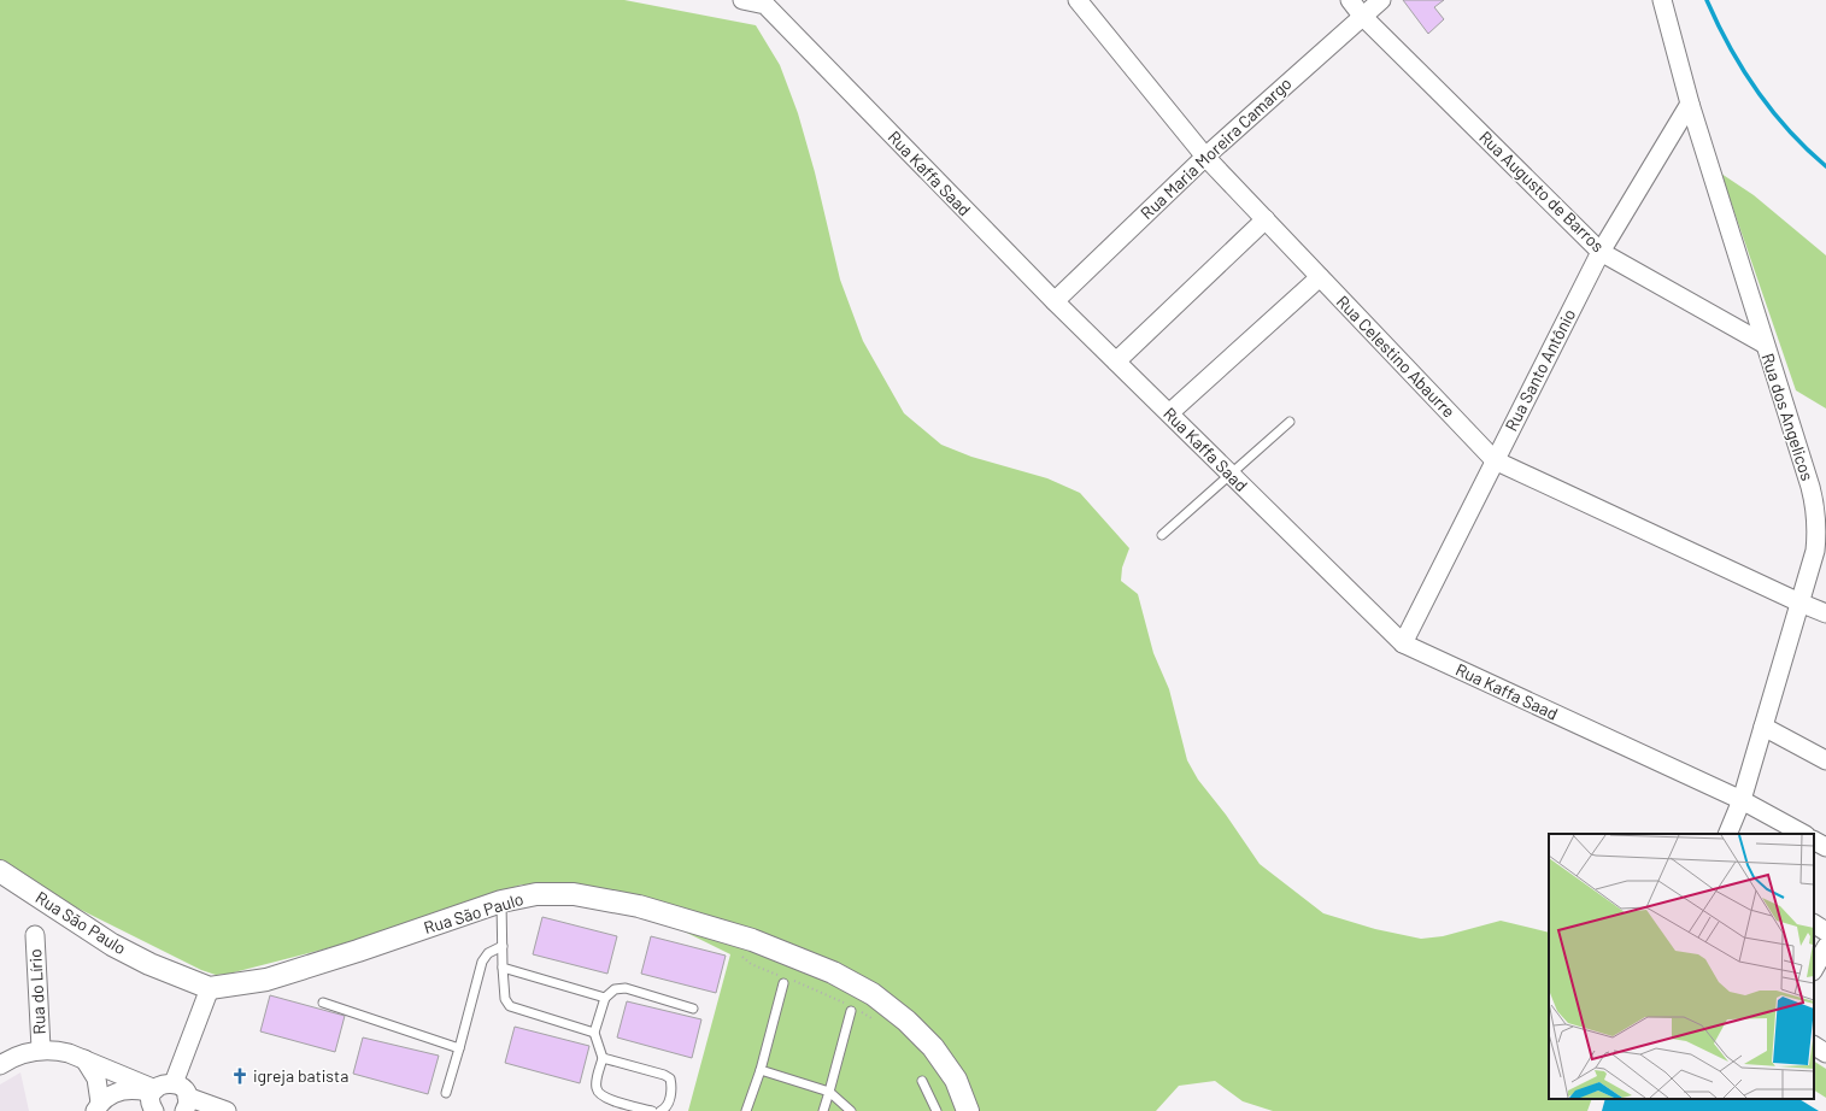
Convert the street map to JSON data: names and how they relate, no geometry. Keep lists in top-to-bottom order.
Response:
{
  "streets": {
    "street": [
      "Rua Maria Moreira Camargo",
      "Rua Kaffa Saad",
      "Rua Augusto de Barros",
      "Rua Celestino Abaurre",
      "Rua Santo Antônio",
      "Rua dos Angelicos",
      "Rua São Paulo",
      "Rua do Lírio"
    ]
  },
  "crossings": [
    ["Rua Maria Moreira Camargo", "Rua Kaffa Saad"],
    ["Rua Maria Moreira Camargo", "Rua Augusto de Barros"],
    ["Rua Maria Moreira Camargo", "Rua Celestino Abaurre"],
    ["Rua Kaffa Saad", "Rua Santo Antônio"],
    ["Rua Kaffa Saad", "Rua dos Angelicos"],
    ["Rua Augusto de Barros", "Rua Santo Antônio"],
    ["Rua Augusto de Barros", "Rua dos Angelicos"],
    ["Rua Celestino Abaurre", "Rua Santo Antônio"],
    ["Rua Celestino Abaurre", "Rua dos Angelicos"],
    ["Rua Santo Antônio", "Rua dos Angelicos"]
  ],
  "places": {
    "church": ["igreja batista"]
  }
}
